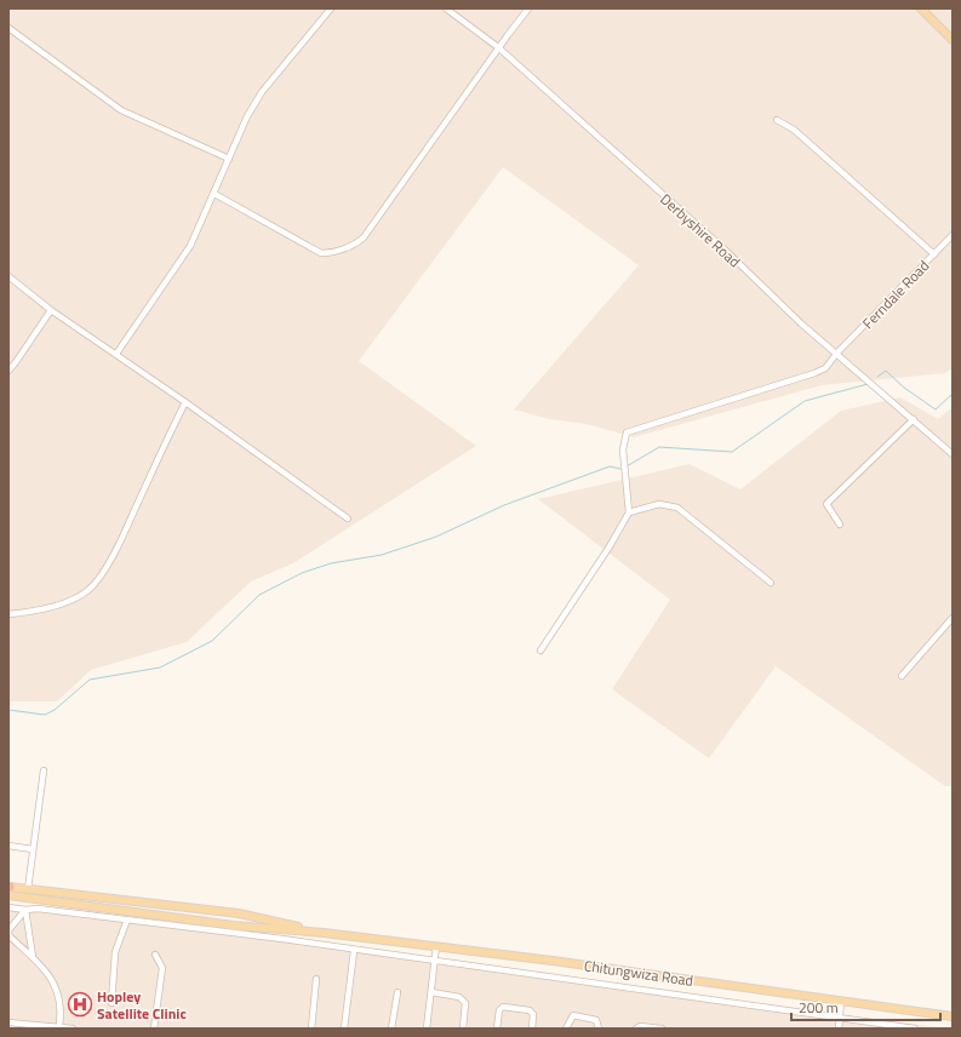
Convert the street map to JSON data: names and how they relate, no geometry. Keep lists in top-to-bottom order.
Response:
{
  "streets": {
    "main road": ["Chitungwiza Road"],
    "street": ["Derbyshire Road", "Ferndale Road"]
  },
  "crossings": [
    ["Derbyshire Road", "Ferndale Road"]
  ],
  "places": {
    "hospital": ["Hopley Satellite Clinic"]
  },
  "scale_bar": "200 m"
}
